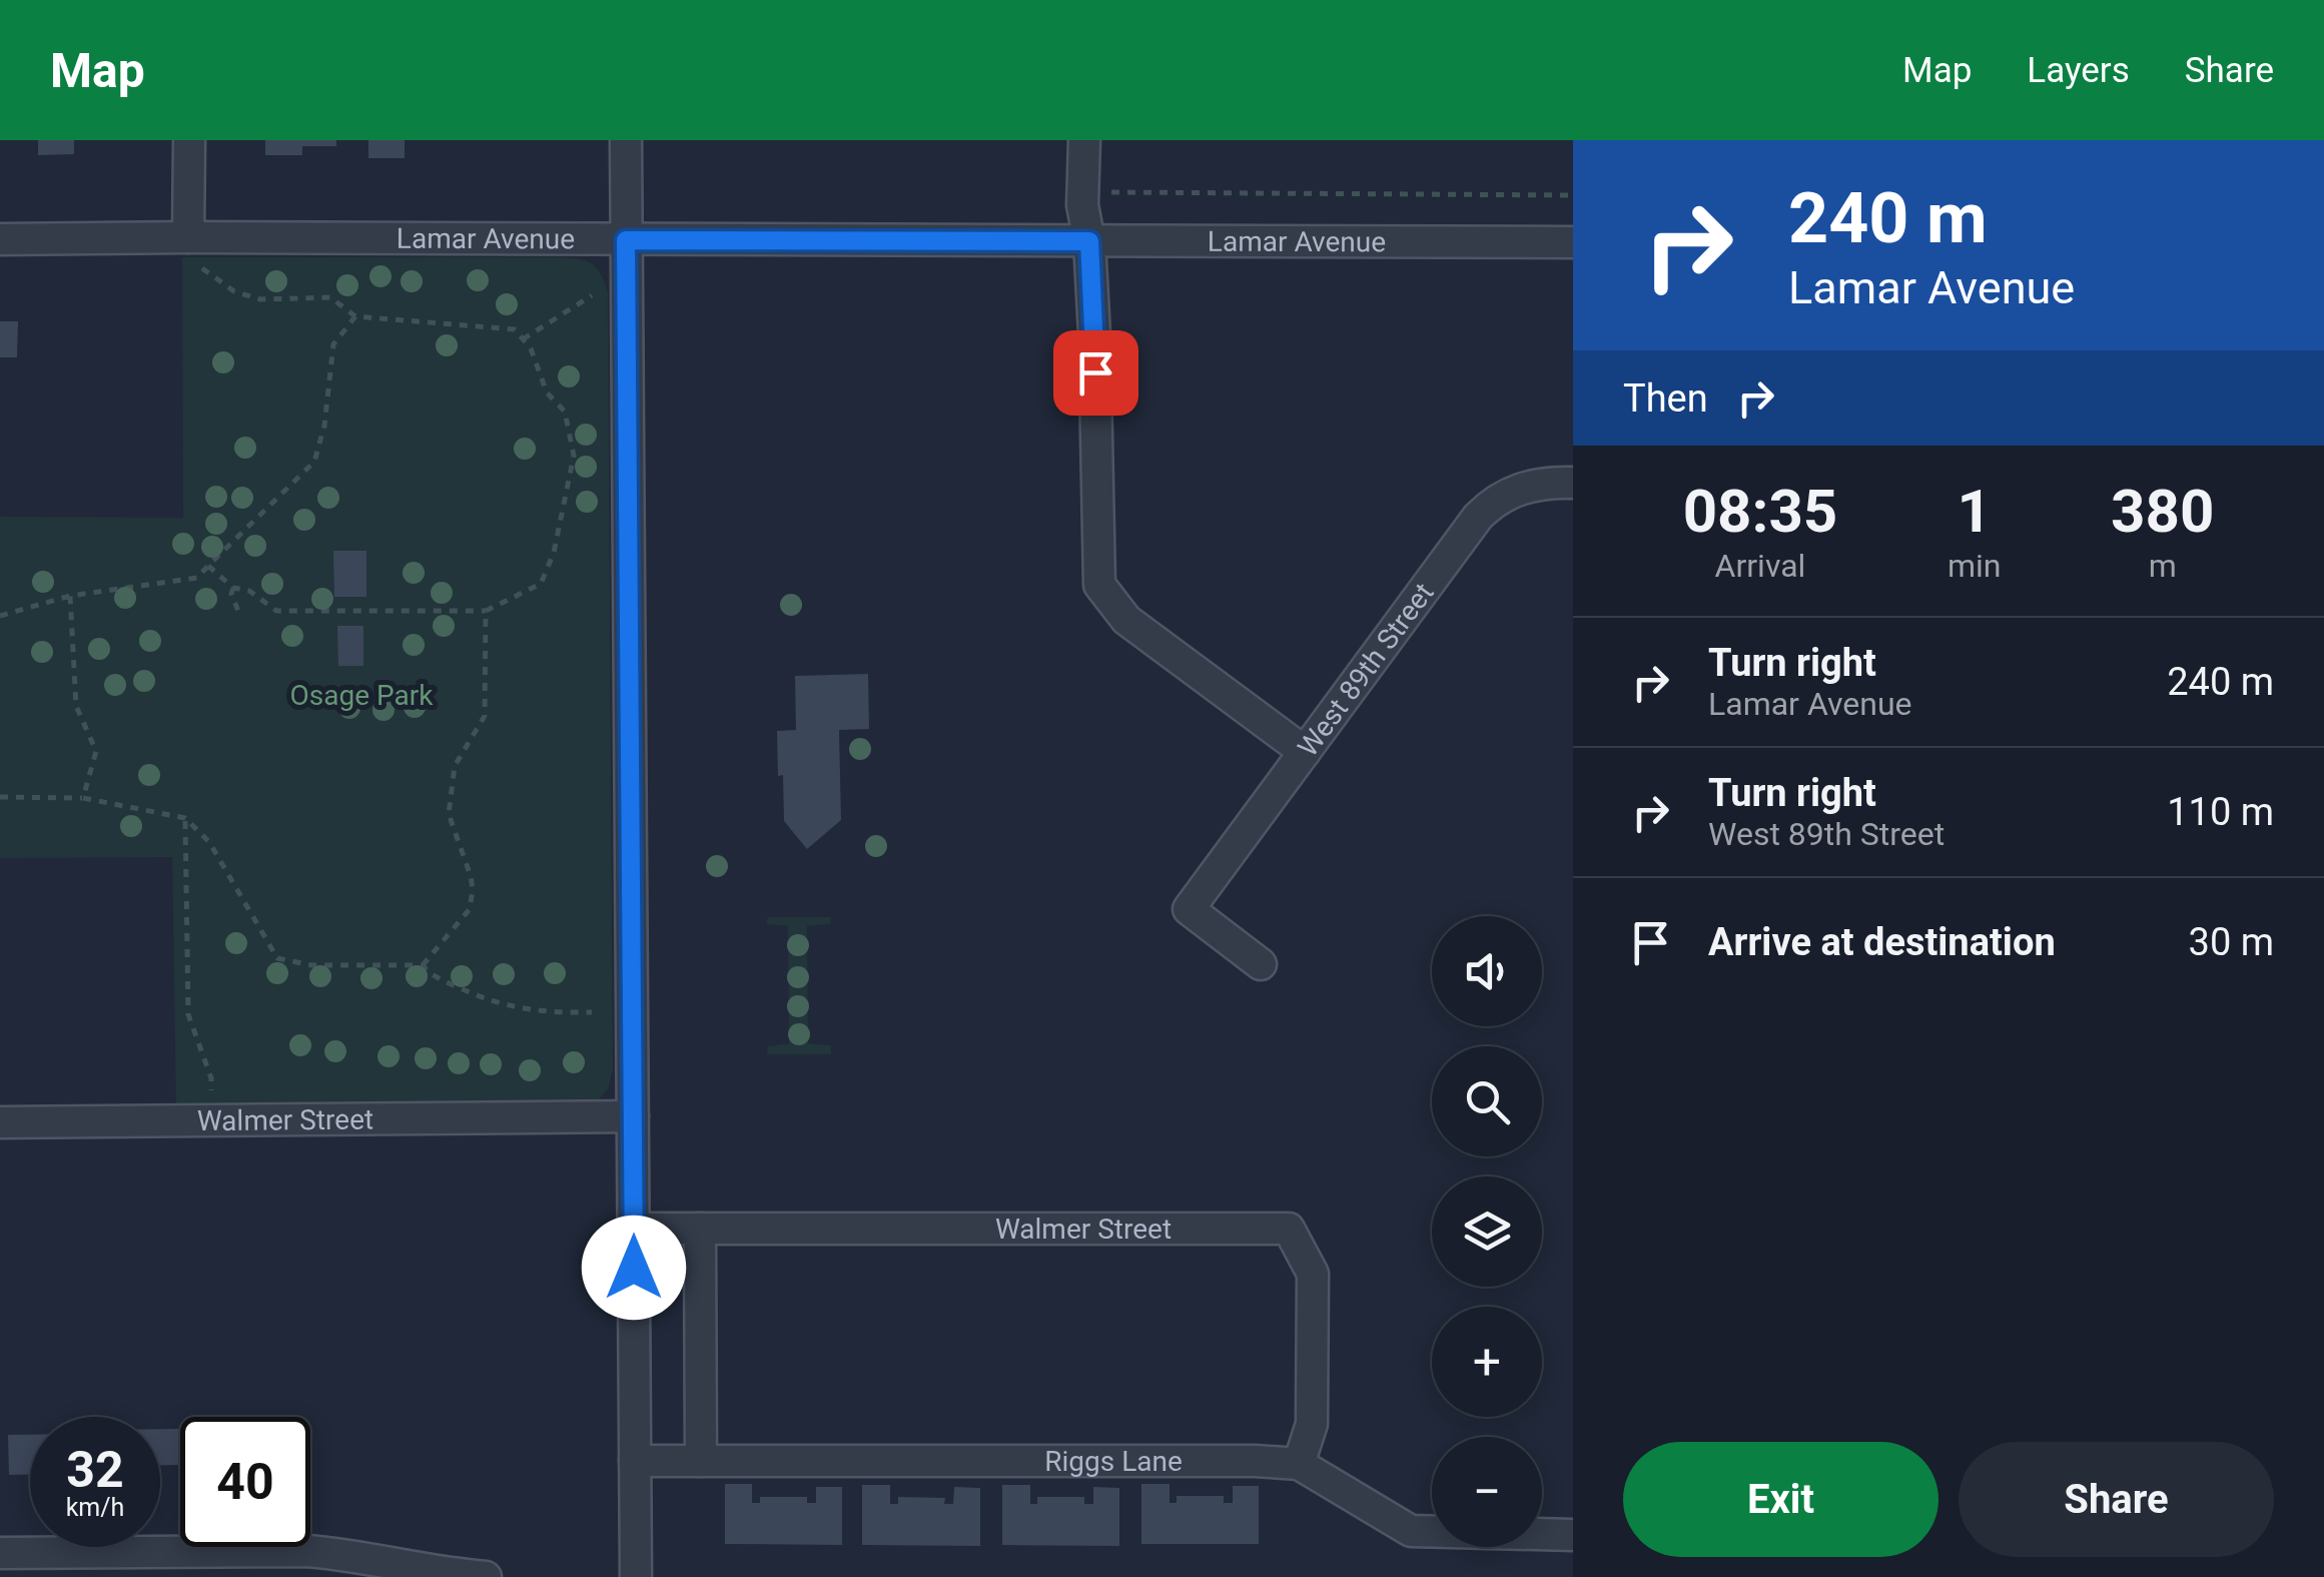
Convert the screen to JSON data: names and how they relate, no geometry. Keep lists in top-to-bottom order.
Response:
{
  "streets": {
    "street": [
      "Lamar Avenue",
      "West 89th Street",
      "Walmer Street",
      "Riggs Lane"
    ]
  },
  "crossings": [
    ["Walmer Street", "Riggs Lane"]
  ],
  "parks": ["Osage Park"],
  "page": {
    "header": "Map",
    "nav": ["Map", "Layers", "Share"],
    "turn": ["240 m", "Lamar Avenue"],
    "then": "Then",
    "eta": [
      "08:35",
      "Arrival",
      "1",
      "min",
      "380",
      "m"
    ],
    "list": [
      {
        "name": "Turn right",
        "note": "Lamar Avenue",
        "value": "240 m"
      },
      {
        "name": "Turn right",
        "note": "West 89th Street",
        "value": "110 m"
      },
      {
        "name": "Arrive at destination",
        "value": "30 m"
      }
    ],
    "map_buttons": ["+", "−"],
    "speed": "32 km/h",
    "limit": "40",
    "buttons": ["Exit", "Share"]
  }
}
